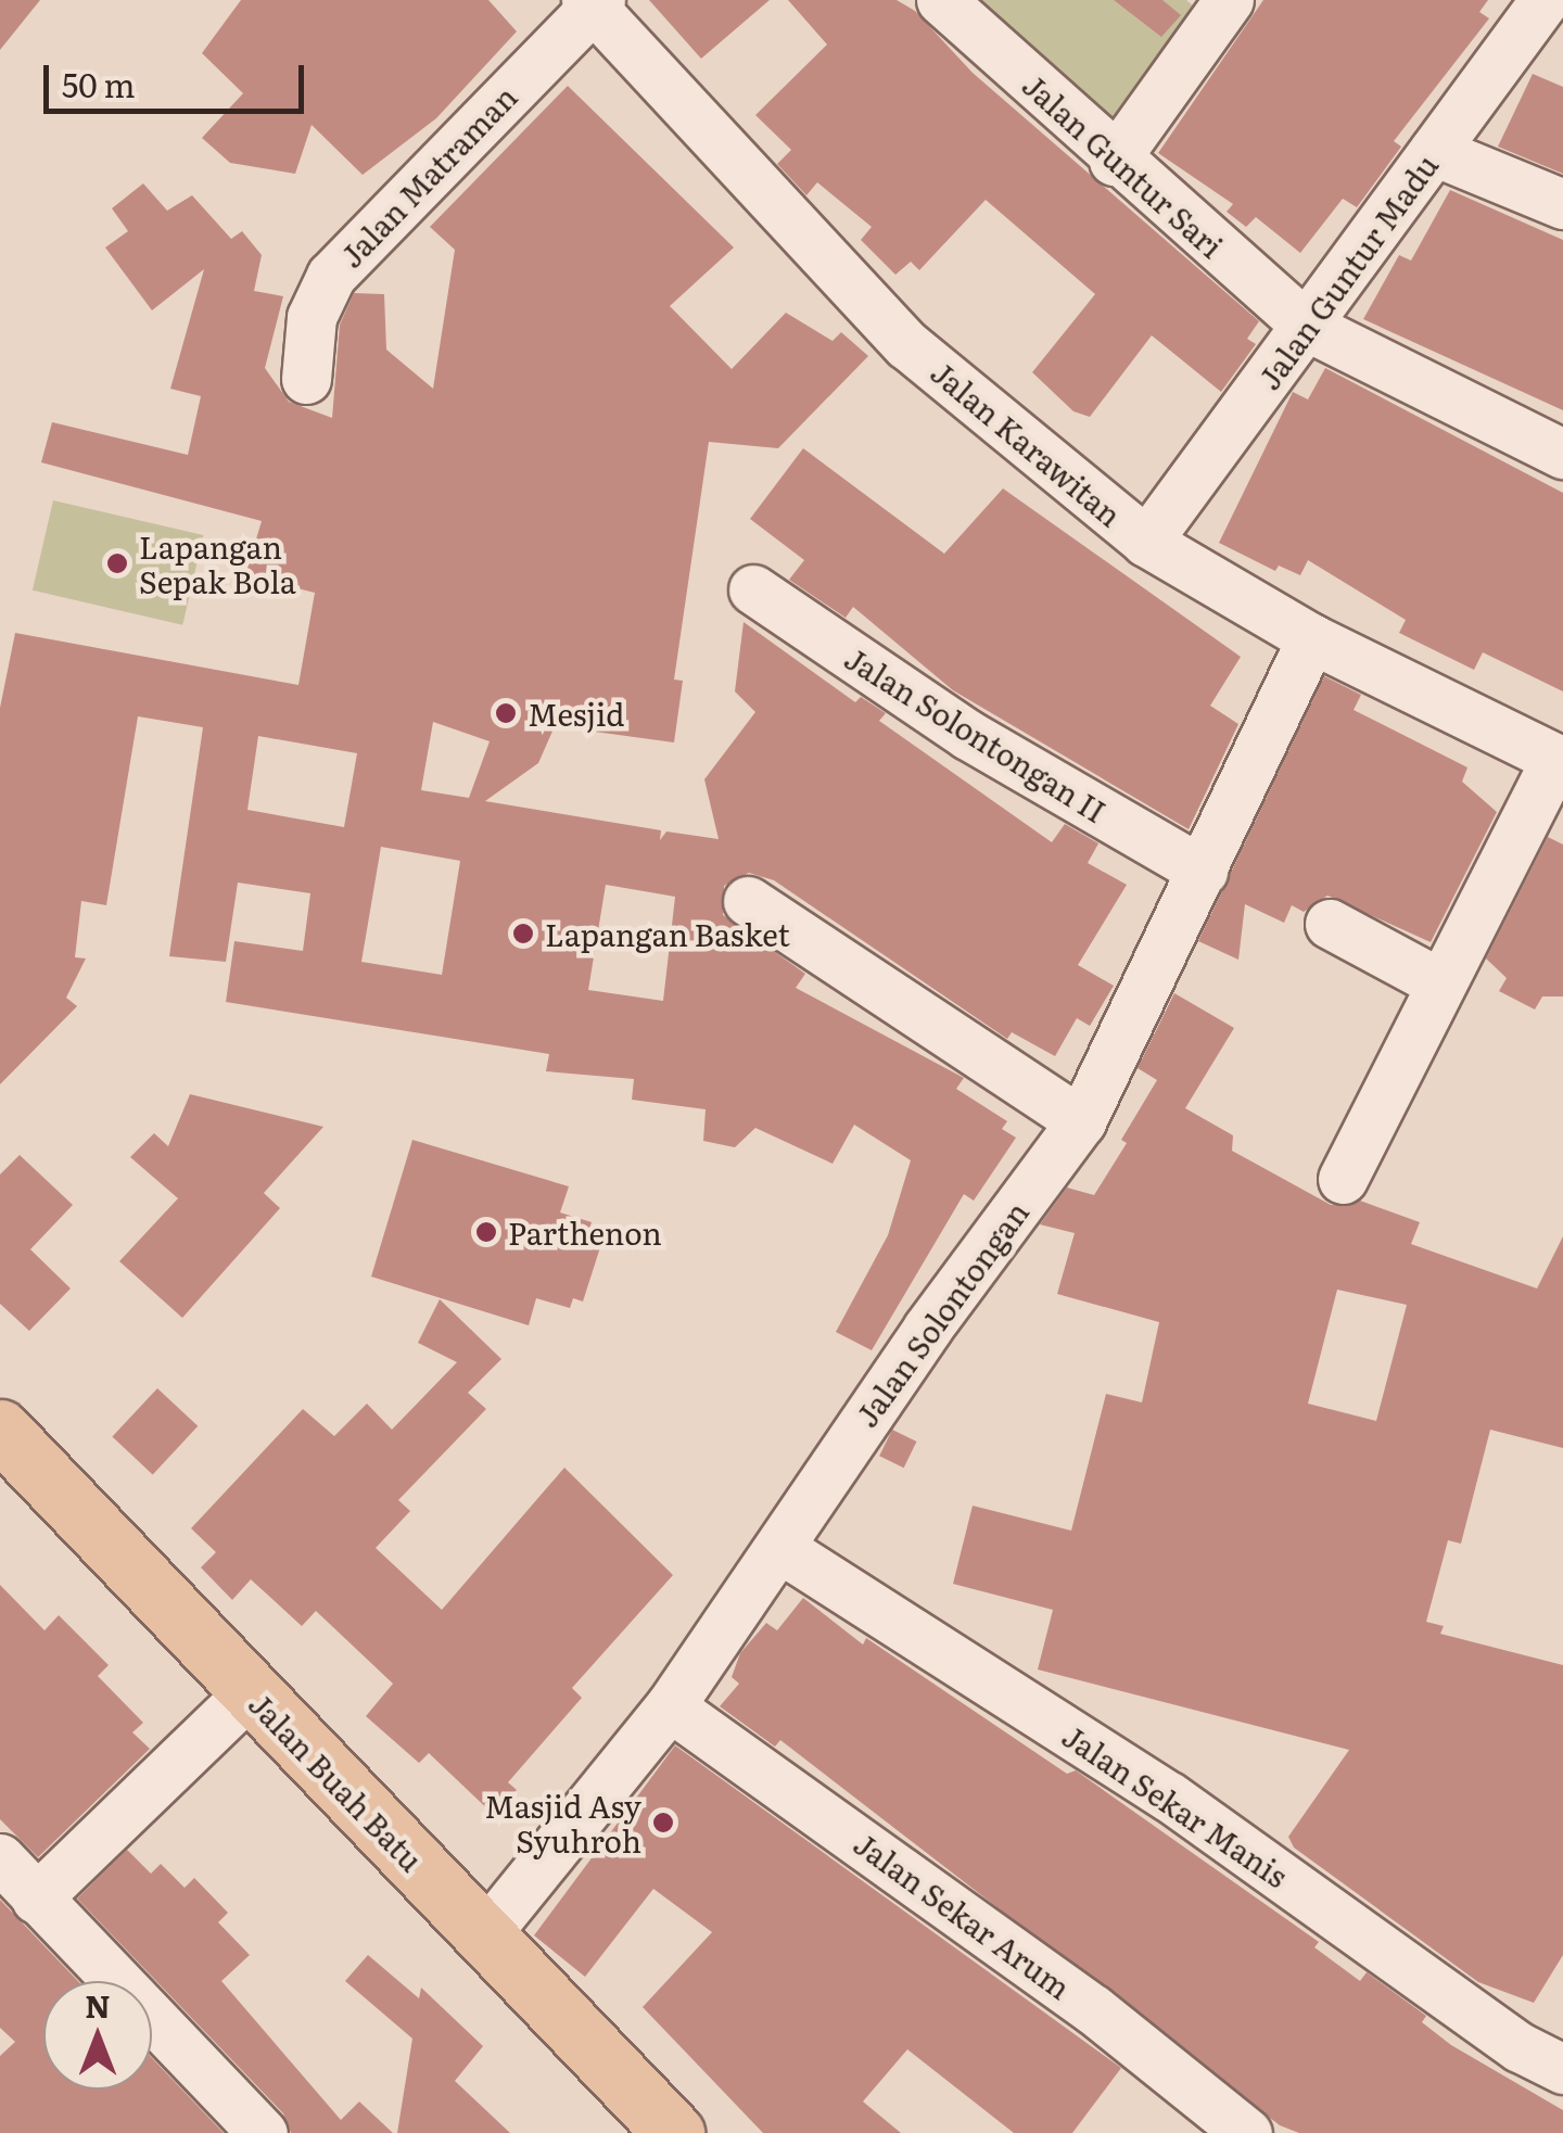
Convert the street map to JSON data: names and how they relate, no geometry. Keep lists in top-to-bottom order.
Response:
{
  "streets": {
    "main road": ["Jalan Buah Batu"],
    "street": [
      "Jalan Guntur Sari",
      "Jalan Matraman",
      "Jalan Guntur Madu",
      "Jalan Karawitan",
      "Jalan Solontongan II",
      "Jalan Solontongan",
      "Jalan Sekar Manis",
      "Jalan Sekar Arum"
    ]
  },
  "crossings": [
    ["Jalan Guntur Sari", "Jalan Guntur Madu"],
    ["Jalan Matraman", "Jalan Karawitan"],
    ["Jalan Guntur Madu", "Jalan Karawitan"],
    ["Jalan Karawitan", "Jalan Solontongan"],
    ["Jalan Solontongan II", "Jalan Solontongan"],
    ["Jalan Solontongan", "Jalan Buah Batu"],
    ["Jalan Solontongan", "Jalan Sekar Manis"],
    ["Jalan Solontongan", "Jalan Sekar Arum"]
  ],
  "places": [
    "Lapangan Sepak Bola",
    "Mesjid",
    "Lapangan Basket",
    "Parthenon",
    "Masjid Asy Syuhroh"
  ],
  "scale_bar": "50 m",
  "north": "top"
}
